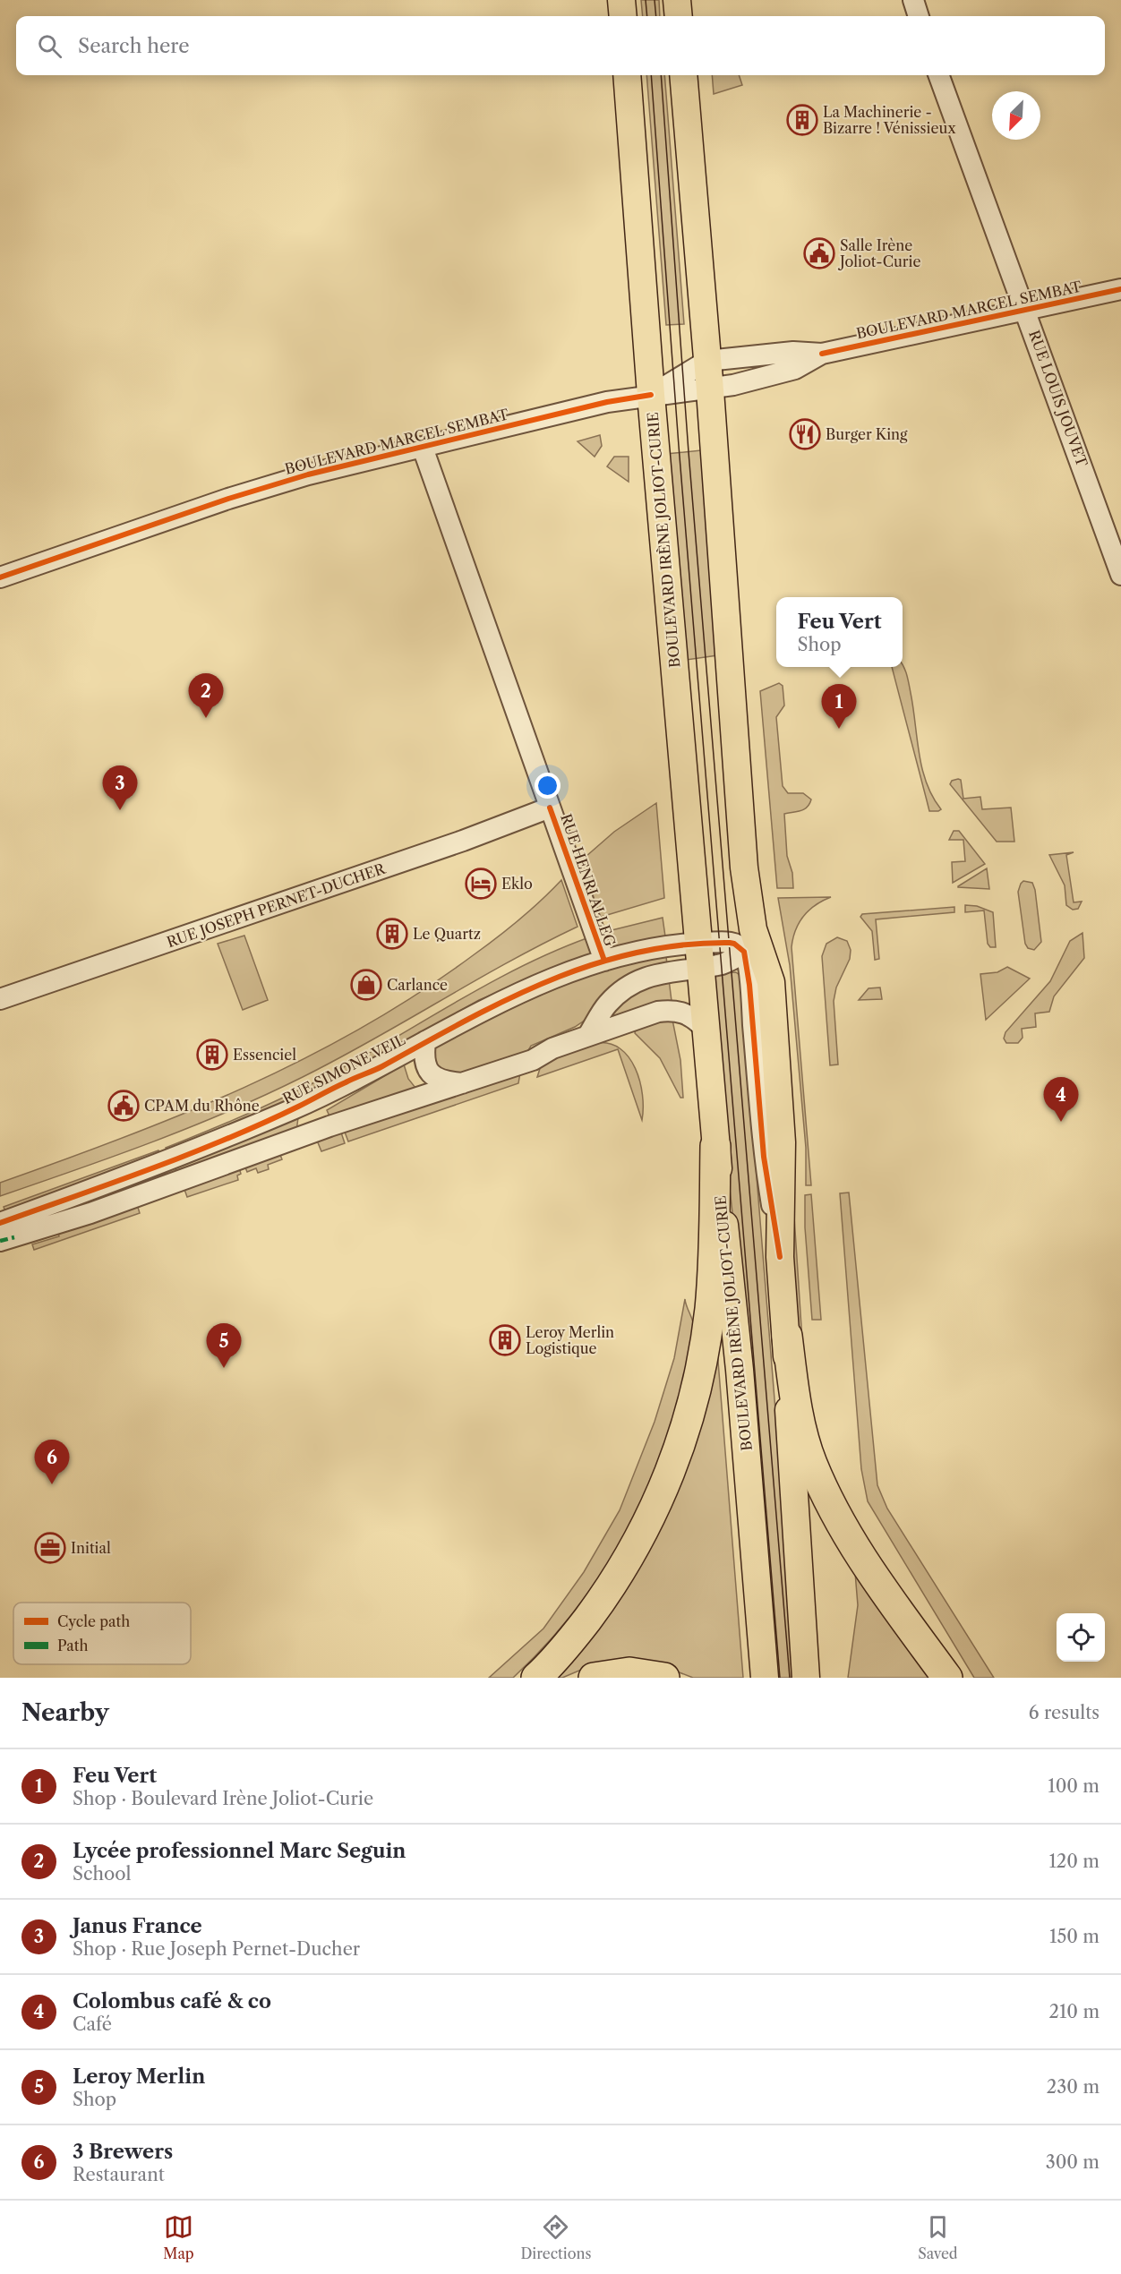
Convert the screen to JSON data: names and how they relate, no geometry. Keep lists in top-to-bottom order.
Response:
{
  "streets": {
    "main road": ["BOULEVARD IRÈNE JOLIOT-CURIE"],
    "street": [
      "BOULEVARD MARCEL SEMBAT",
      "RUE LOUIS JOUVET",
      "RUE HENRI ALLEG",
      "RUE JOSEPH PERNET-DUCHER",
      "RUE SIMONE VEIL"
    ]
  },
  "crossings": [
    ["BOULEVARD MARCEL SEMBAT", "RUE LOUIS JOUVET"],
    ["BOULEVARD MARCEL SEMBAT", "BOULEVARD IRÈNE JOLIOT-CURIE"],
    ["BOULEVARD MARCEL SEMBAT", "RUE HENRI ALLEG"],
    ["BOULEVARD IRÈNE JOLIOT-CURIE", "RUE SIMONE VEIL"],
    ["RUE HENRI ALLEG", "RUE JOSEPH PERNET-DUCHER"],
    ["RUE HENRI ALLEG", "RUE SIMONE VEIL"]
  ],
  "places": {
    "building": [
      "La Machinerie - Bizarre ! Vénissieux",
      "Le Quartz",
      "Essenciel",
      "Leroy Merlin Logistique"
    ],
    "public building": ["Salle Irène Joliot-Curie", "CPAM du Rhône"],
    "restaurant": ["Burger King"],
    "hotel": ["Eklo"],
    "shop": ["Carlance"],
    "office": ["Initial"]
  },
  "legend": ["Cycle path", "Path"],
  "north": "bottom left",
  "page": {
    "search": "Search here",
    "popup": ["Feu Vert", "Shop"],
    "pins": [
      "2",
      "1",
      "3",
      "4",
      "5",
      "6"
    ],
    "heading": ["Nearby", "6 results"],
    "list": [
      {
        "mark": "1",
        "name": "Feu Vert",
        "note": "Shop · Boulevard Irène Joliot-Curie",
        "value": "100 m"
      },
      {
        "mark": "2",
        "name": "Lycée professionnel Marc Seguin",
        "note": "School",
        "value": "120 m"
      },
      {
        "mark": "3",
        "name": "Janus France",
        "note": "Shop · Rue Joseph Pernet-Ducher",
        "value": "150 m"
      },
      {
        "mark": "4",
        "name": "Colombus café & co",
        "note": "Café",
        "value": "210 m"
      },
      {
        "mark": "5",
        "name": "Leroy Merlin",
        "note": "Shop",
        "value": "230 m"
      },
      {
        "mark": "6",
        "name": "3 Brewers",
        "note": "Restaurant",
        "value": "300 m"
      }
    ],
    "nav": ["Map", "Directions", "Saved"]
  }
}
